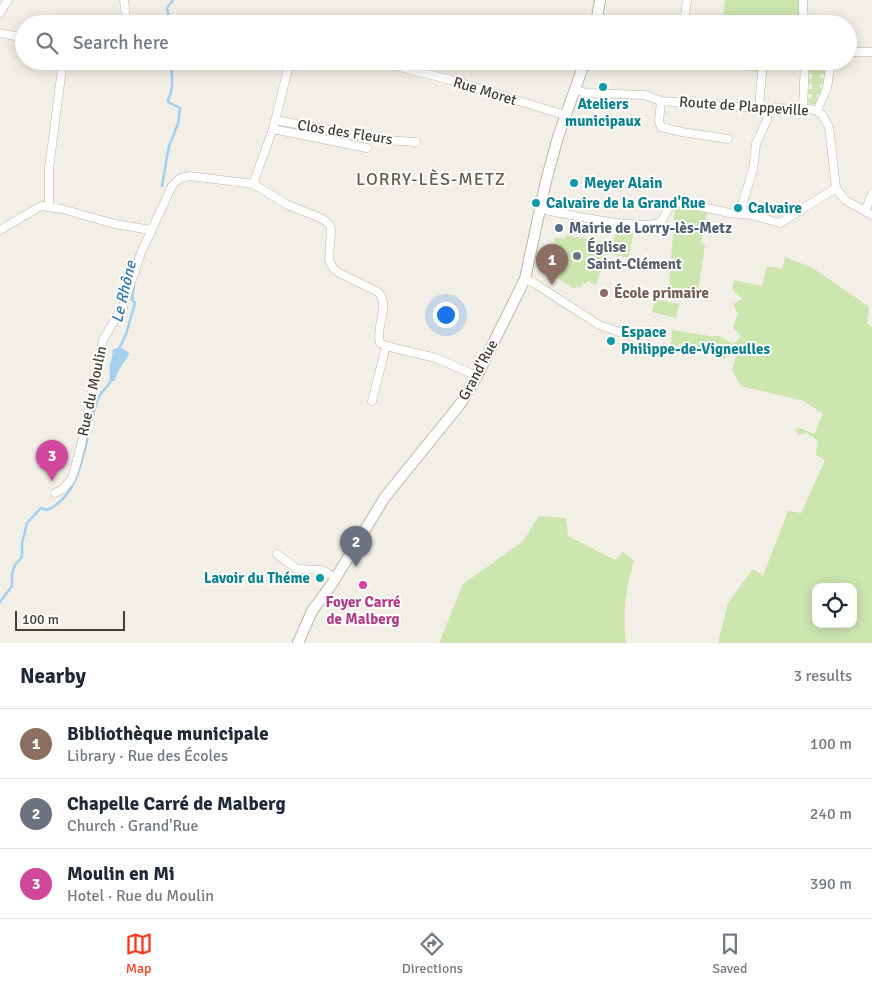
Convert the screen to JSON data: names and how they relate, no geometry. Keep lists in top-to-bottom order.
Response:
{
  "streets": {
    "street": [
      "Rue Moret",
      "Route de Plappeville",
      "Clos des Fleurs",
      "Grand'Rue",
      "Rue du Moulin"
    ]
  },
  "crossings": [
    ["Rue Moret", "Grand'Rue"],
    ["Route de Plappeville", "Grand'Rue"]
  ],
  "districts": ["LORRY-LÈS-METZ"],
  "water": ["Le Rhône"],
  "places": [
    "Ateliers municipaux",
    "Meyer Alain",
    "Calvaire de la Grand'Rue",
    "Calvaire",
    "Mairie de Lorry-lès-Metz",
    "Église Saint-Clément",
    "École primaire",
    "Espace Philippe-de-Vigneulles",
    "Lavoir du Théme",
    "Foyer Carré de Malberg"
  ],
  "scale_bar": "100 m",
  "page": {
    "search": "Search here",
    "pins": ["1", "3", "2"],
    "scale": "100 m",
    "heading": ["Nearby", "3 results"],
    "list": [
      {
        "mark": "1",
        "name": "Bibliothèque municipale",
        "note": "Library · Rue des Écoles",
        "value": "100 m"
      },
      {
        "mark": "2",
        "name": "Chapelle Carré de Malberg",
        "note": "Church · Grand'Rue",
        "value": "240 m"
      },
      {
        "mark": "3",
        "name": "Moulin en Mi",
        "note": "Hotel · Rue du Moulin",
        "value": "390 m"
      }
    ],
    "nav": ["Map", "Directions", "Saved"]
  }
}
